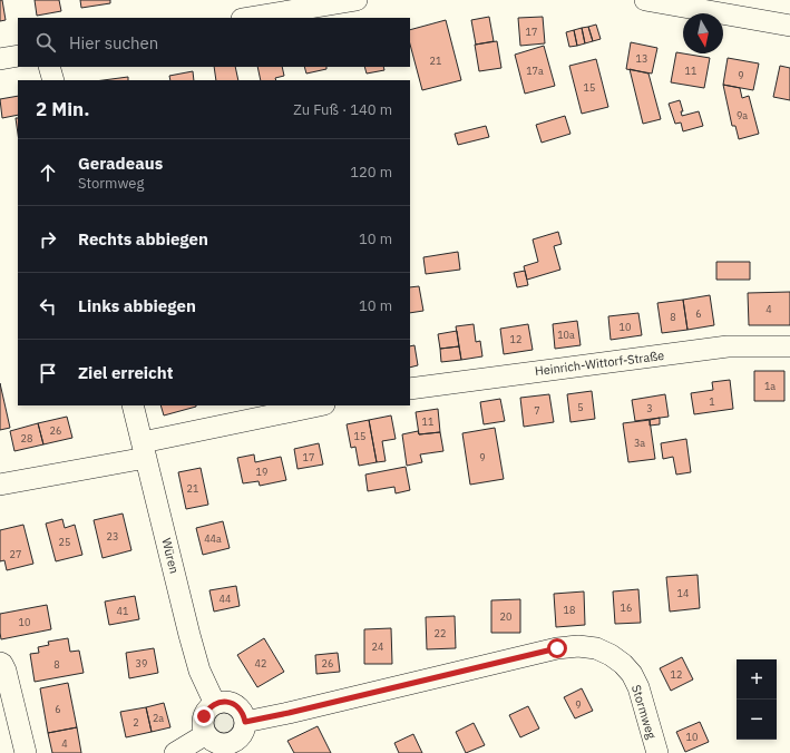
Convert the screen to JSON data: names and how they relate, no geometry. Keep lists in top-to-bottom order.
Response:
{
  "streets": {
    "street": ["Heinrich-Wittorf-Straße", "Würen", "Stormweg"]
  },
  "crossings": [
    ["Würen", "Stormweg"]
  ],
  "house_numbers": [
    "17",
    "13",
    "21",
    "17a",
    "11",
    "9",
    "15",
    "9a",
    "4",
    "6",
    "8",
    "10",
    "10a",
    "12",
    "1a",
    "1",
    "5",
    "3",
    "7",
    "11",
    "26",
    "15",
    "28",
    "3a",
    "17",
    "9",
    "19",
    "21",
    "23",
    "44a",
    "25",
    "27",
    "14",
    "44",
    "16",
    "18",
    "41",
    "20",
    "10",
    "22",
    "24",
    "39",
    "42",
    "26",
    "8",
    "12",
    "9",
    "6",
    "2a",
    "2",
    "10",
    "4"
  ],
  "north": "bottom",
  "page": {
    "search": "Hier suchen",
    "heading": ["2 Min.", "Zu Fuß · 140 m"],
    "list": [
      ["Geradeaus", "Stormweg", "120 m"],
      ["Rechts abbiegen", "10 m"],
      ["Links abbiegen", "10 m"],
      "Ziel erreicht"
    ],
    "map_buttons": ["+", "−"]
  }
}
